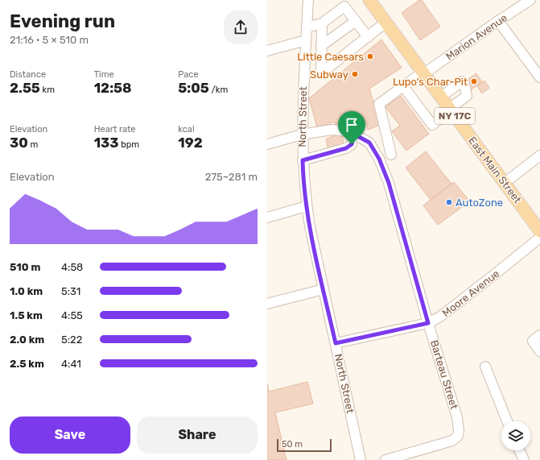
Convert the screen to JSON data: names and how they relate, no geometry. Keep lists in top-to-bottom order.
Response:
{
  "streets": {
    "main road": ["NY 17C", "East Main Street"],
    "street": [
      "Marion Avenue",
      "North Street",
      "Moore Avenue",
      "Barteau Street"
    ]
  },
  "crossings": [
    ["Marion Avenue", "East Main Street"],
    ["North Street", "Moore Avenue"],
    ["North Street", "Barteau Street"],
    ["Moore Avenue", "Barteau Street"]
  ],
  "places": [
    "Little Caesars",
    "Subway",
    "Lupo's Char-Pit",
    "AutoZone"
  ],
  "scale_bar": "50 m",
  "page": {
    "heading": ["Evening run", "21:16 · 5 × 510 m"],
    "stats": [
      ["Distance", "2.55 km"],
      ["Time", "12:58"],
      ["Pace", "5:05 /km"],
      ["Elevation", "30 m"],
      ["Heart rate", "133 bpm"],
      ["kcal", "192"]
    ],
    "chart": ["Elevation", "275–281 m"],
    "list": [
      {
        "name": "510 m",
        "note": "4:58"
      },
      {
        "name": "1.0 km",
        "note": "5:31"
      },
      {
        "name": "1.5 km",
        "note": "4:55"
      },
      {
        "name": "2.0 km",
        "note": "5:22"
      },
      {
        "name": "2.5 km",
        "note": "4:41"
      }
    ],
    "buttons": ["Save", "Share"],
    "scale": "50 m"
  }
}
